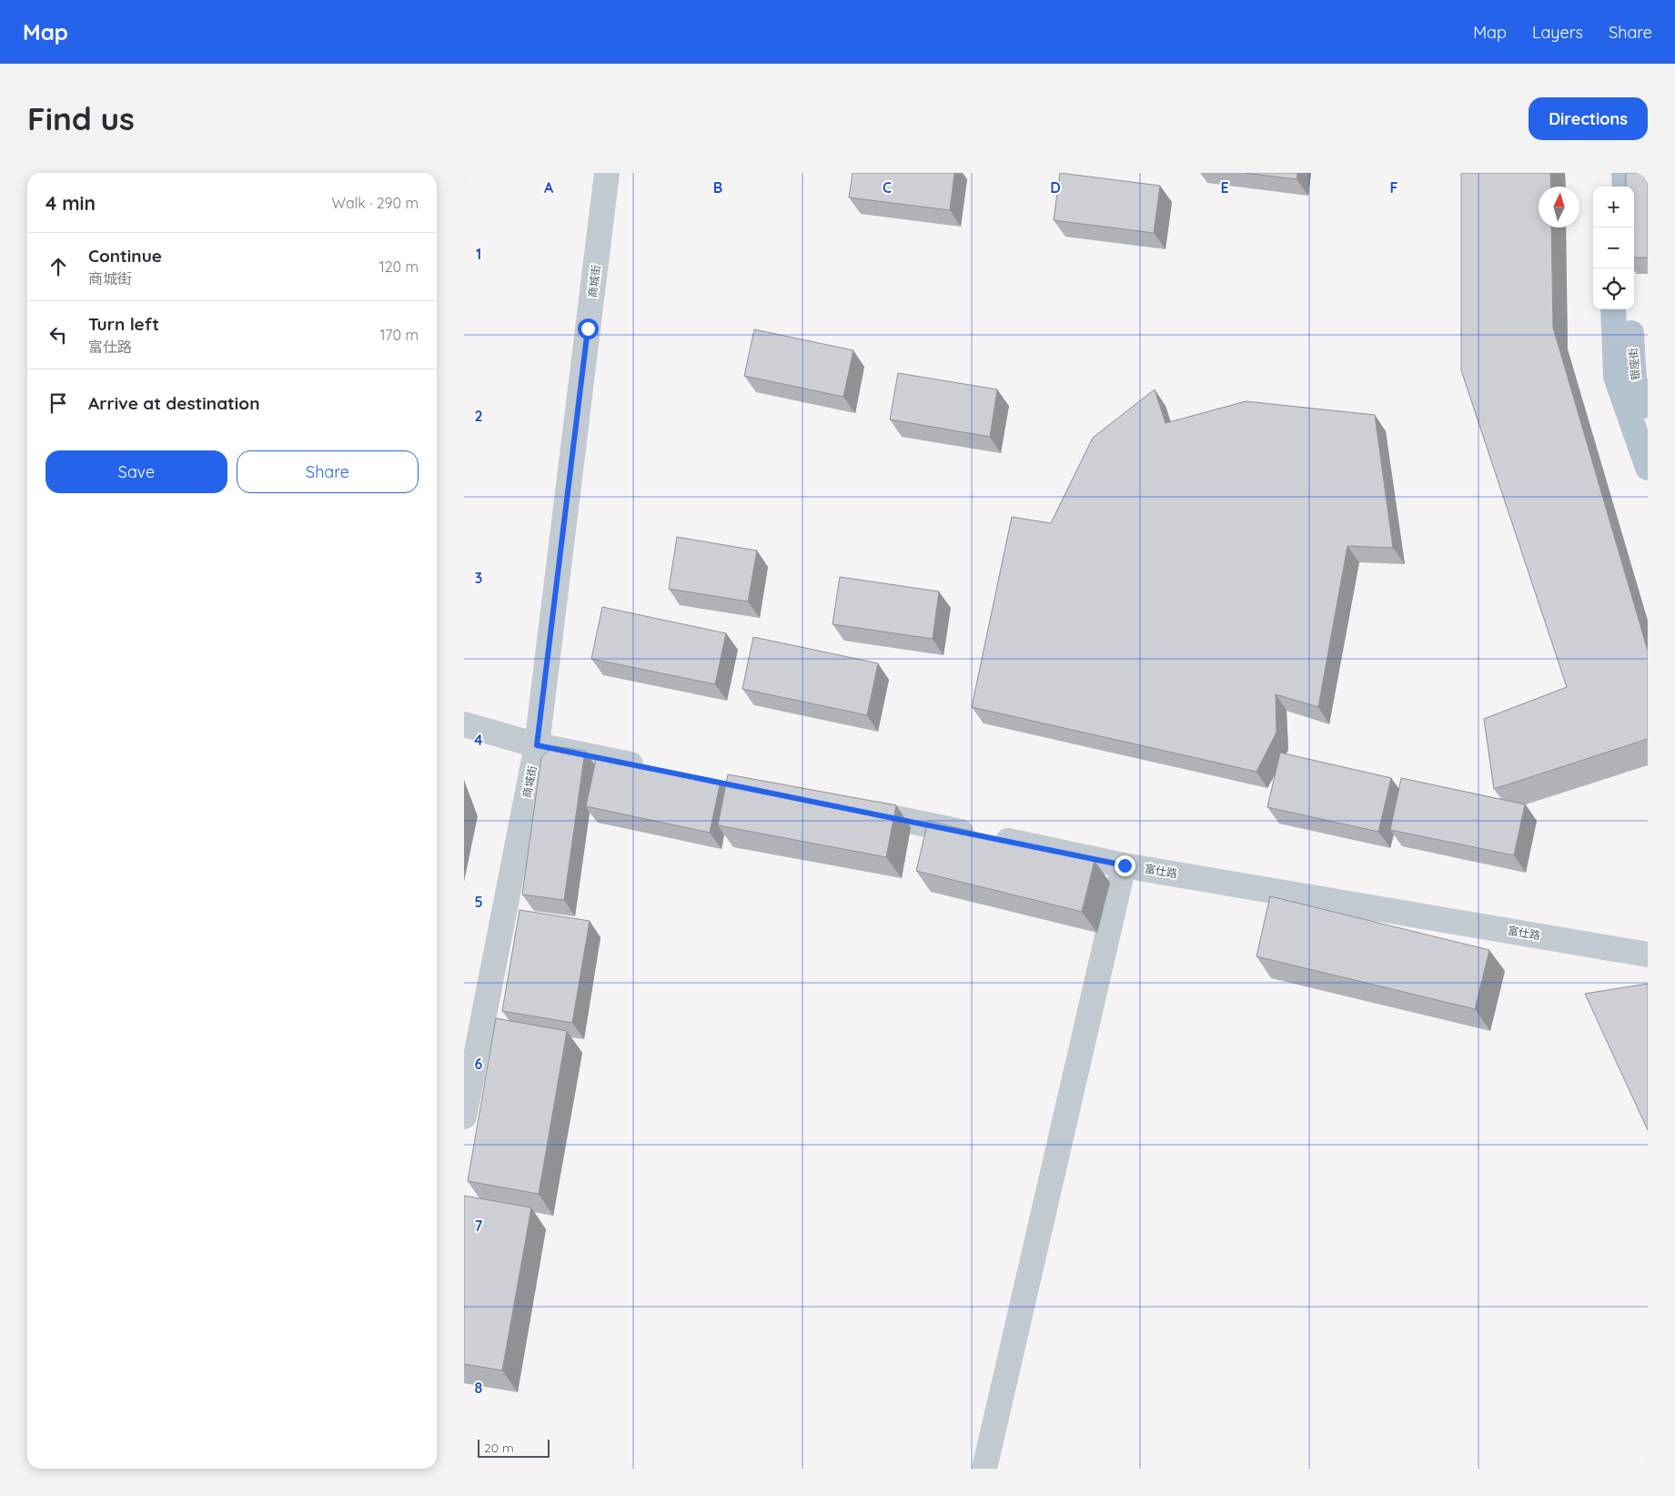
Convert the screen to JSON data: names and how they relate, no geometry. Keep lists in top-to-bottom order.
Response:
{
  "streets": {
    "main road": ["银座街"],
    "street": ["商城街", "富仕路"]
  },
  "scale_bar": "20 m",
  "north": "top",
  "page": {
    "header": "Map",
    "nav": ["Map", "Layers", "Share"],
    "buttons": [
      "Directions",
      ["Save", "Share"]
    ],
    "title": "Find us",
    "heading": ["4 min", "Walk · 290 m"],
    "map_buttons": ["+", "−"],
    "list": [
      ["Continue", "商城街", "120 m"],
      ["Turn left", "富仕路", "170 m"],
      "Arrive at destination"
    ],
    "scale": "20 m"
  },
  "grid": {
    "columns": [
      "A",
      "B",
      "C",
      "D",
      "E",
      "F"
    ],
    "rows": [
      "1",
      "2",
      "3",
      "4",
      "5",
      "6",
      "7",
      "8"
    ]
  }
}
